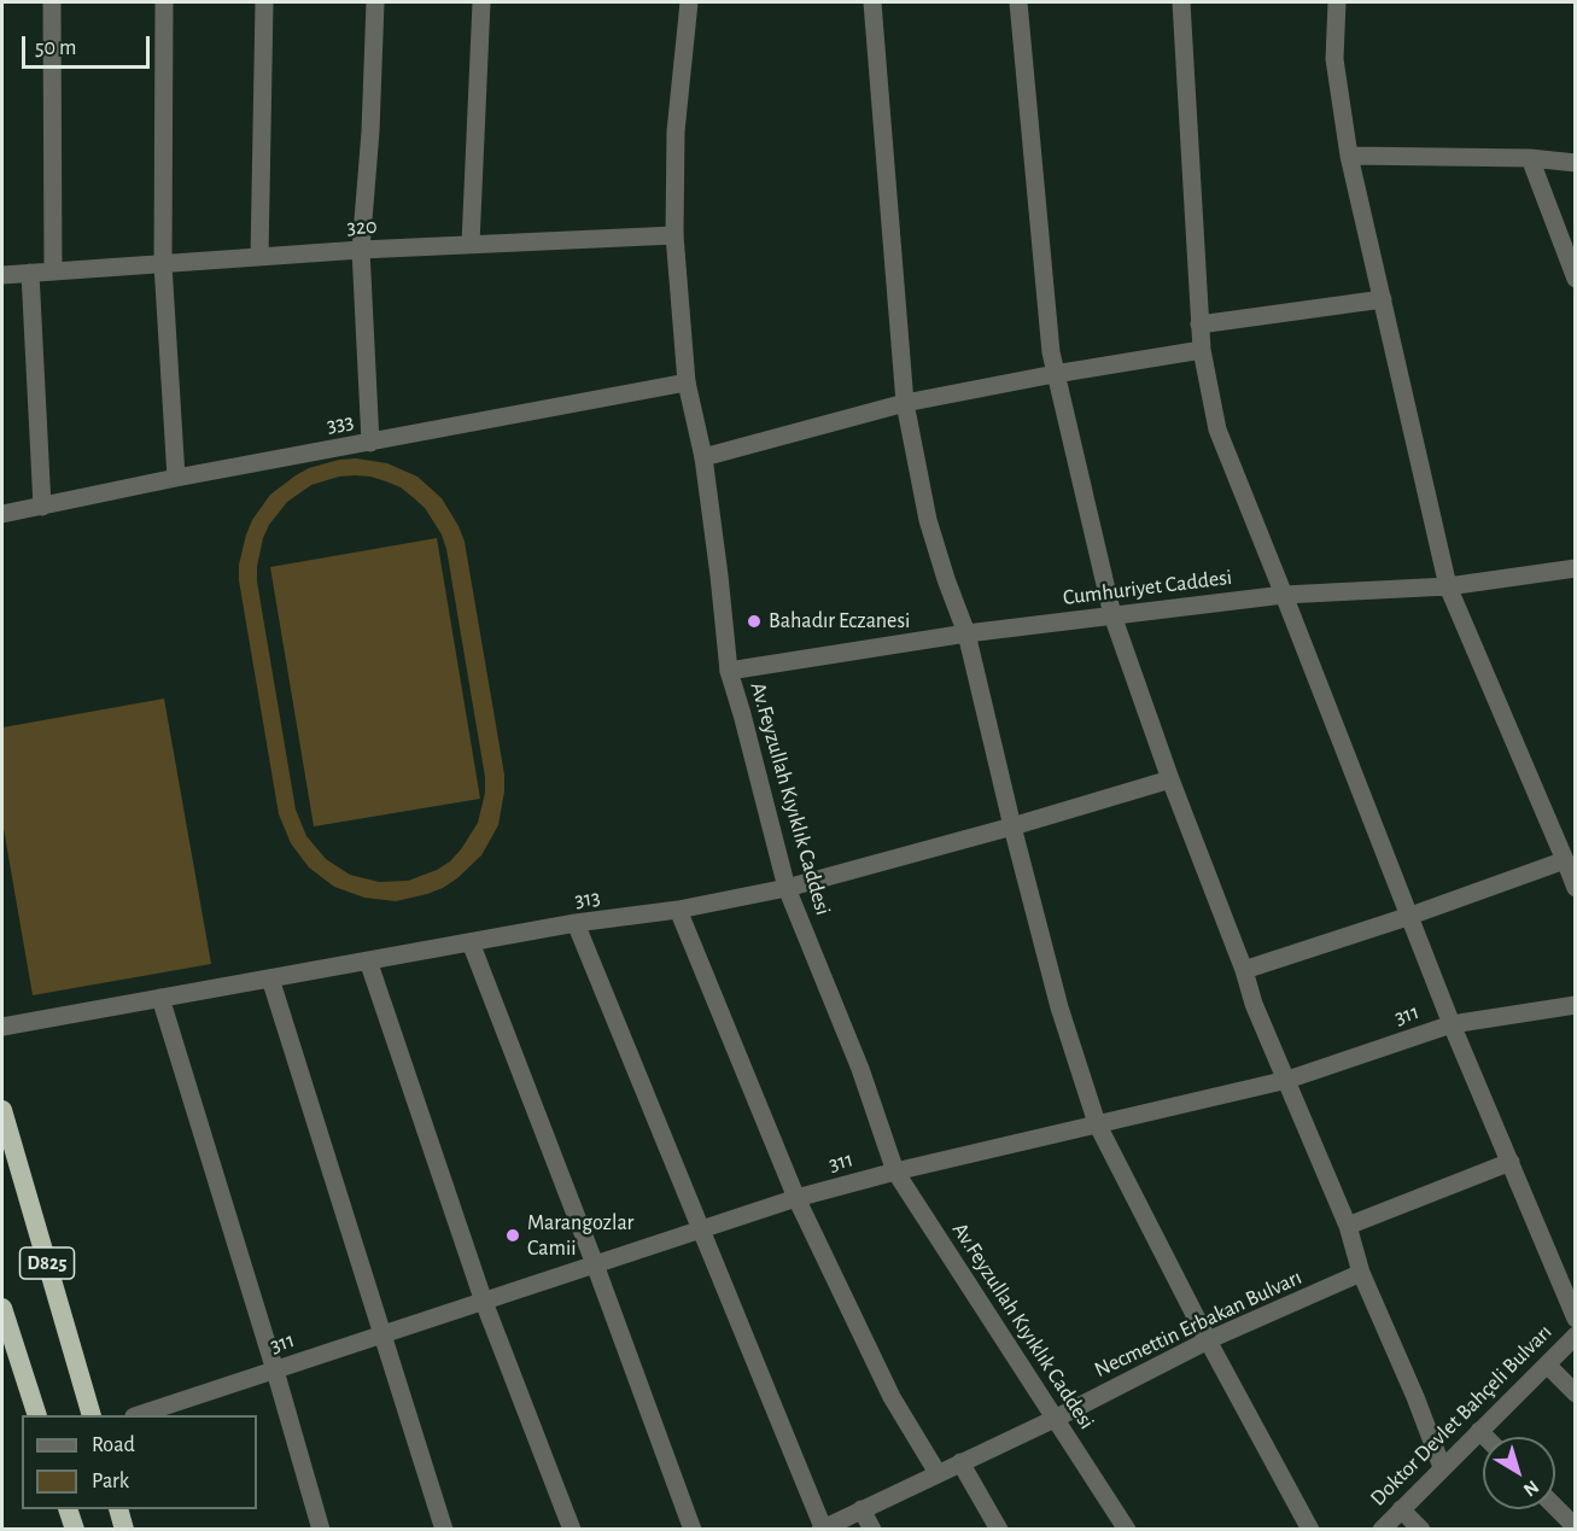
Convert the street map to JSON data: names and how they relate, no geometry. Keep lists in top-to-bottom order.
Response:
{
  "streets": {
    "highway": ["D825"],
    "street": [
      "320",
      "333",
      "Cumhuriyet Caddesi",
      "Av.Feyzullah Kıyıklık Caddesi",
      "313",
      "311",
      "Necmettin Erbakan Bulvarı",
      "Doktor Devlet Bahçeli Bulvarı"
    ]
  },
  "crossings": [
    ["320", "Av.Feyzullah Kıyıklık Caddesi"],
    ["333", "Av.Feyzullah Kıyıklık Caddesi"],
    ["Cumhuriyet Caddesi", "Av.Feyzullah Kıyıklık Caddesi"],
    ["Av.Feyzullah Kıyıklık Caddesi", "313"],
    ["Av.Feyzullah Kıyıklık Caddesi", "311"],
    ["Av.Feyzullah Kıyıklık Caddesi", "Necmettin Erbakan Bulvarı"]
  ],
  "places": ["Bahadır Eczanesi", "Marangozlar Camii"],
  "legend": ["Road", "Park"],
  "scale_bar": "50 m",
  "north": "bottom right"
}
